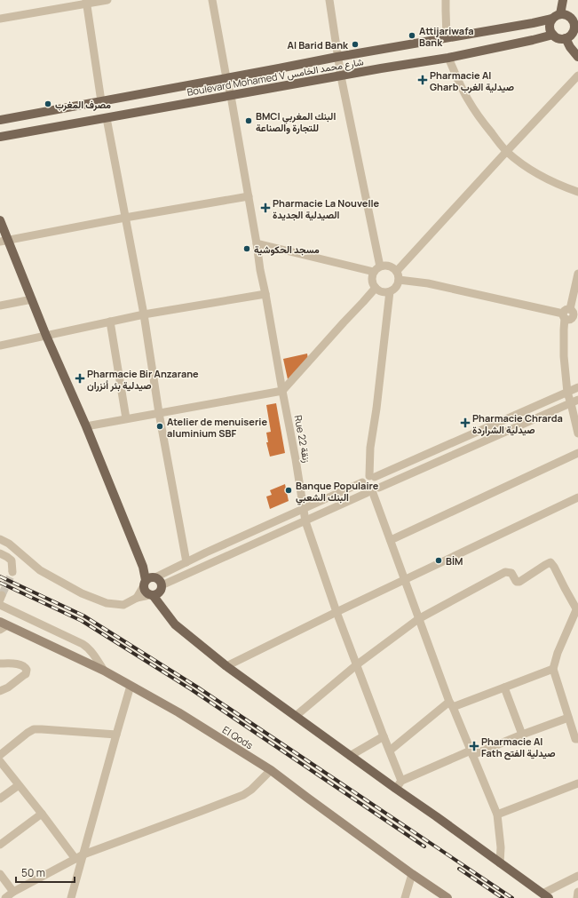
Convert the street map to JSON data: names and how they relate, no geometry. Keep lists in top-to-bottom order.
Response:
{
  "streets": {
    "main road": ["Boulevard Mohamed V شارع محمد الخامس"],
    "street": ["Rue 22 زنقة", "El Qods"]
  },
  "crossings": [
    ["Boulevard Mohamed V شارع محمد الخامس", "Rue 22 زنقة"]
  ],
  "places": {
    "other": [
      "Attijariwafa Bank",
      "Al Barid Bank",
      "مصرف المغرب",
      "BMCI البنك المغربي للتجارة والصناعة",
      "مسجد الحكوشية",
      "Atelier de menuiserie aluminium SBF",
      "Banque Populaire البنك الشعبي",
      "BİM"
    ],
    "health": [
      "Pharmacie Al Gharb صيدلية الغرب",
      "Pharmacie La Nouvelle الصيدلية الجديدة",
      "Pharmacie Bir Anzarane صيدلية بئر أنزران",
      "Pharmacie Chrarda صيدلية الشراردة",
      "Pharmacie Al Fath صيدلية الفتح"
    ]
  },
  "scale_bar": "50 m"
}
